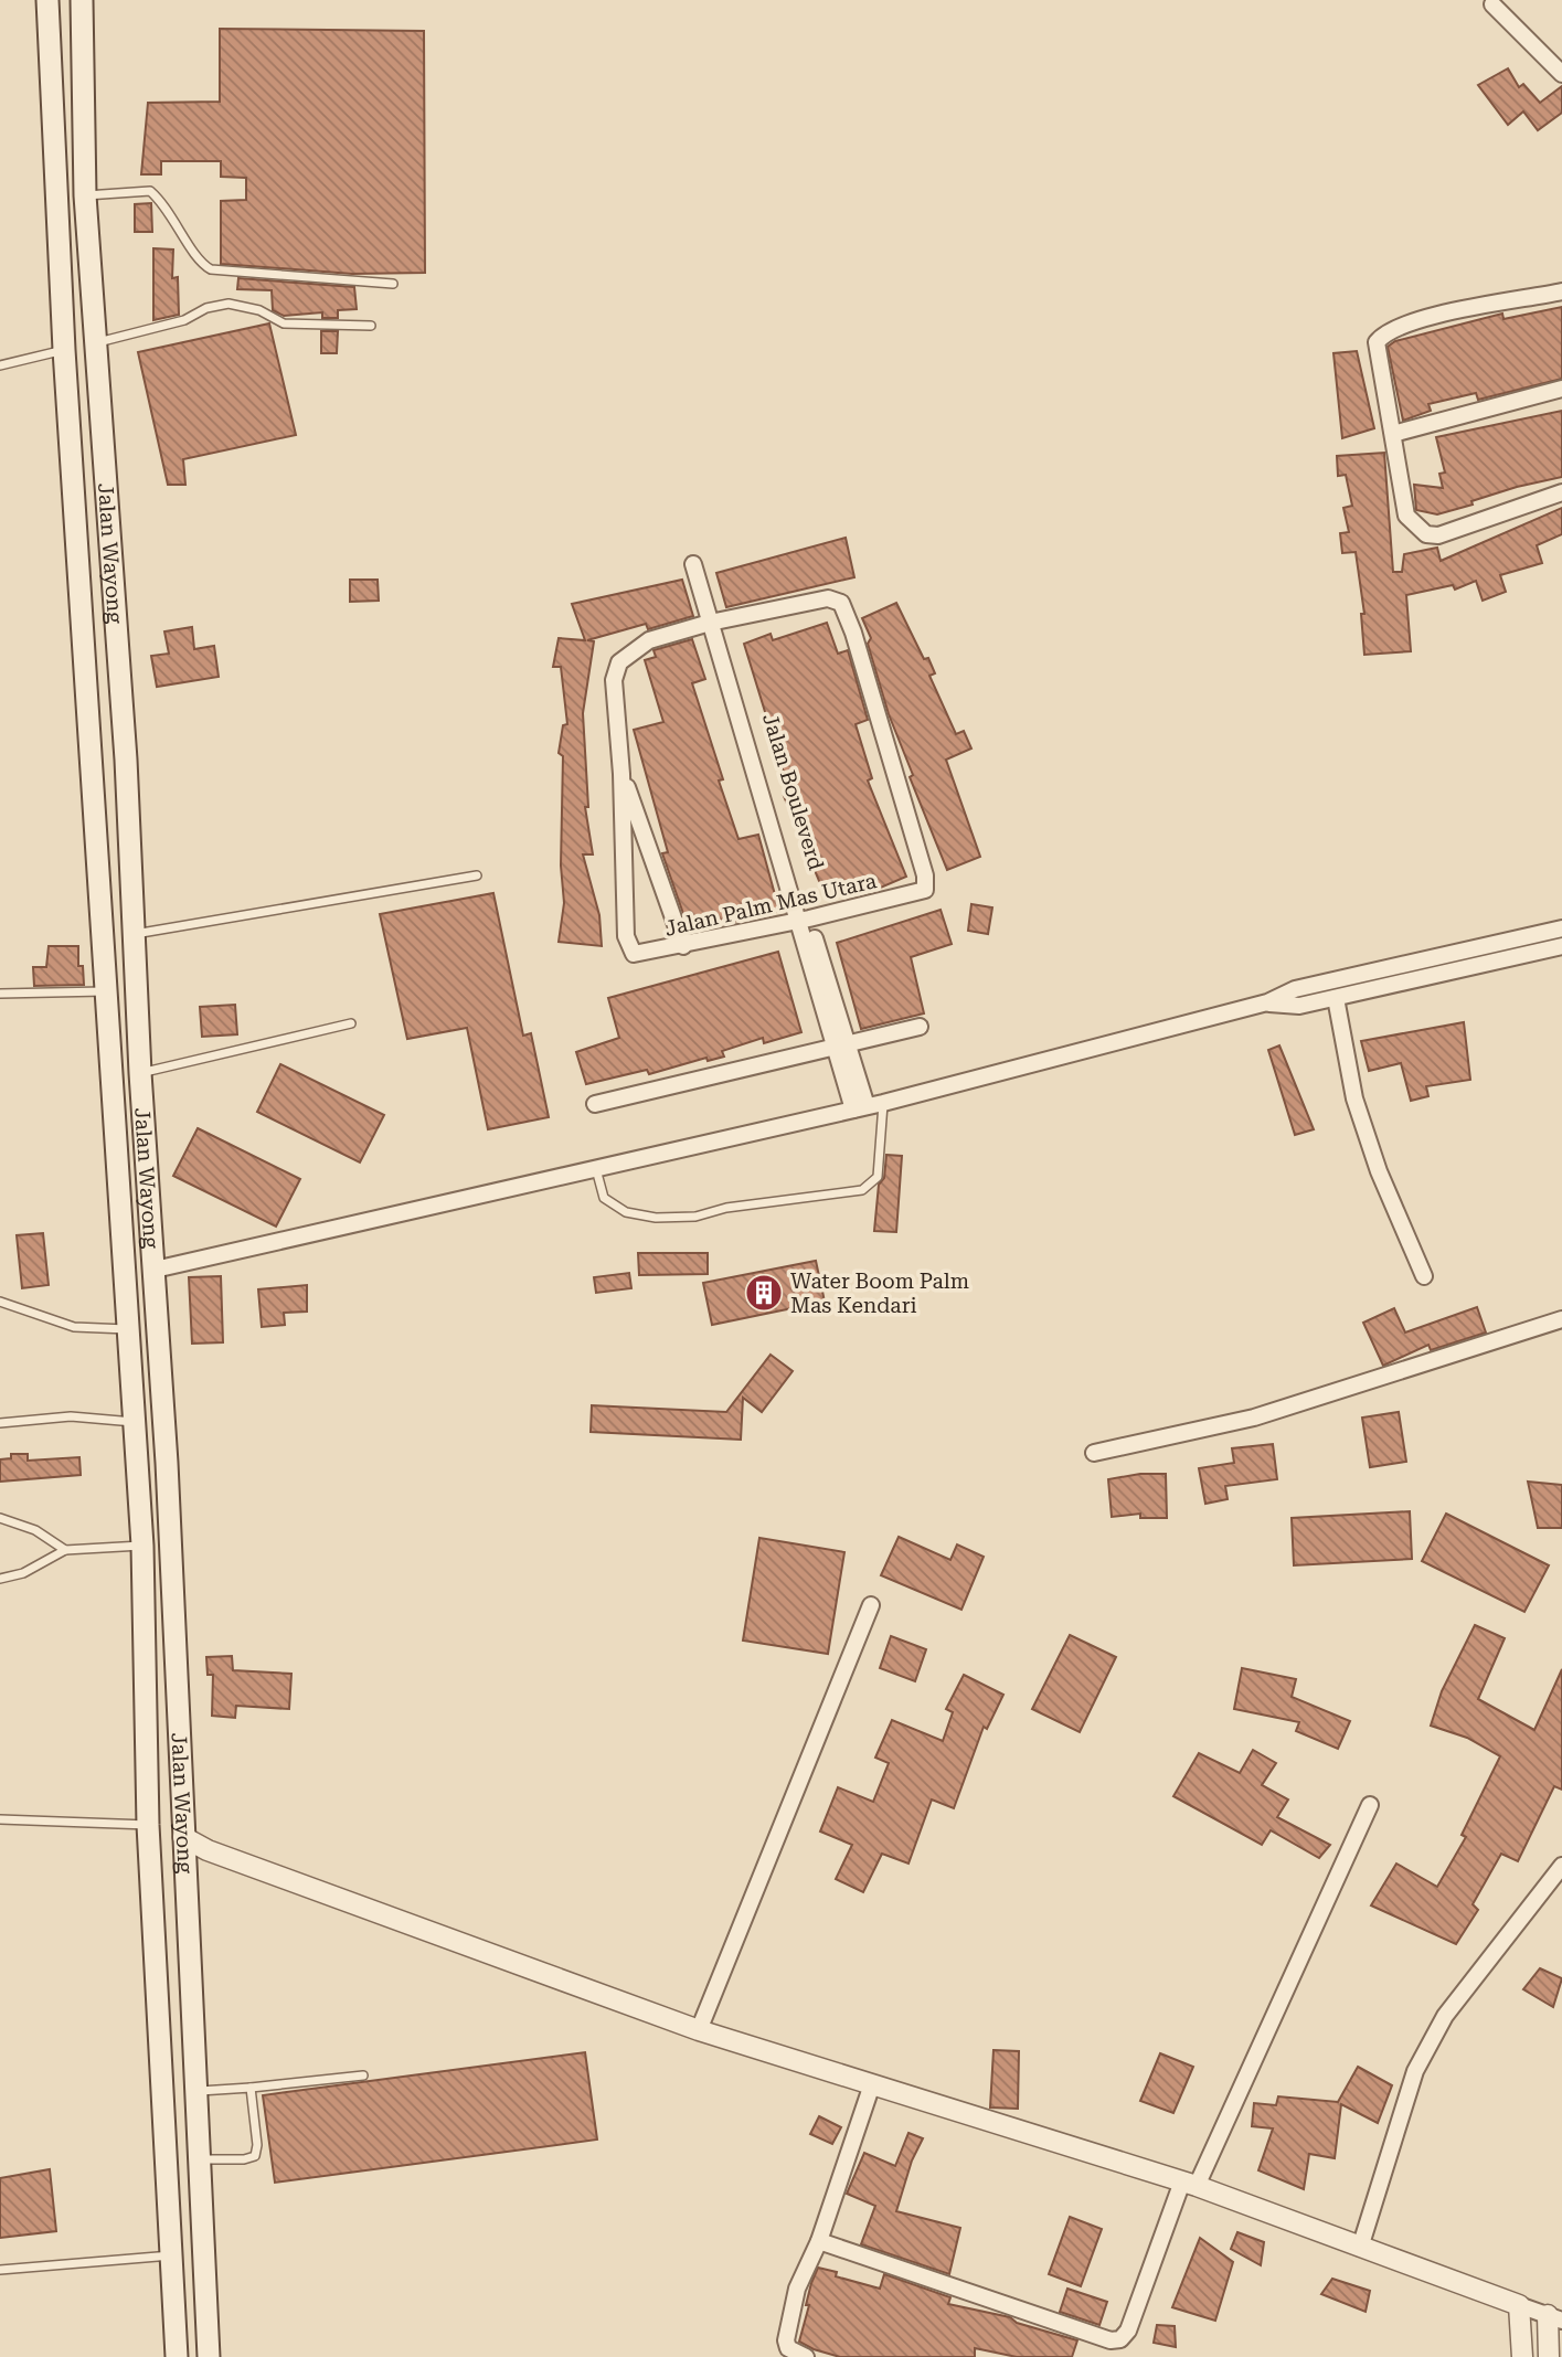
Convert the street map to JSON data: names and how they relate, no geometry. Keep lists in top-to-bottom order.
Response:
{
  "streets": {
    "main road": ["Jalan Wayong"],
    "street": ["Jalan Bouleverd", "Jalan Palm Mas Utara"]
  },
  "crossings": [
    ["Jalan Bouleverd", "Jalan Palm Mas Utara"]
  ],
  "places": {
    "building": ["Water Boom Palm Mas Kendari"]
  }
}
